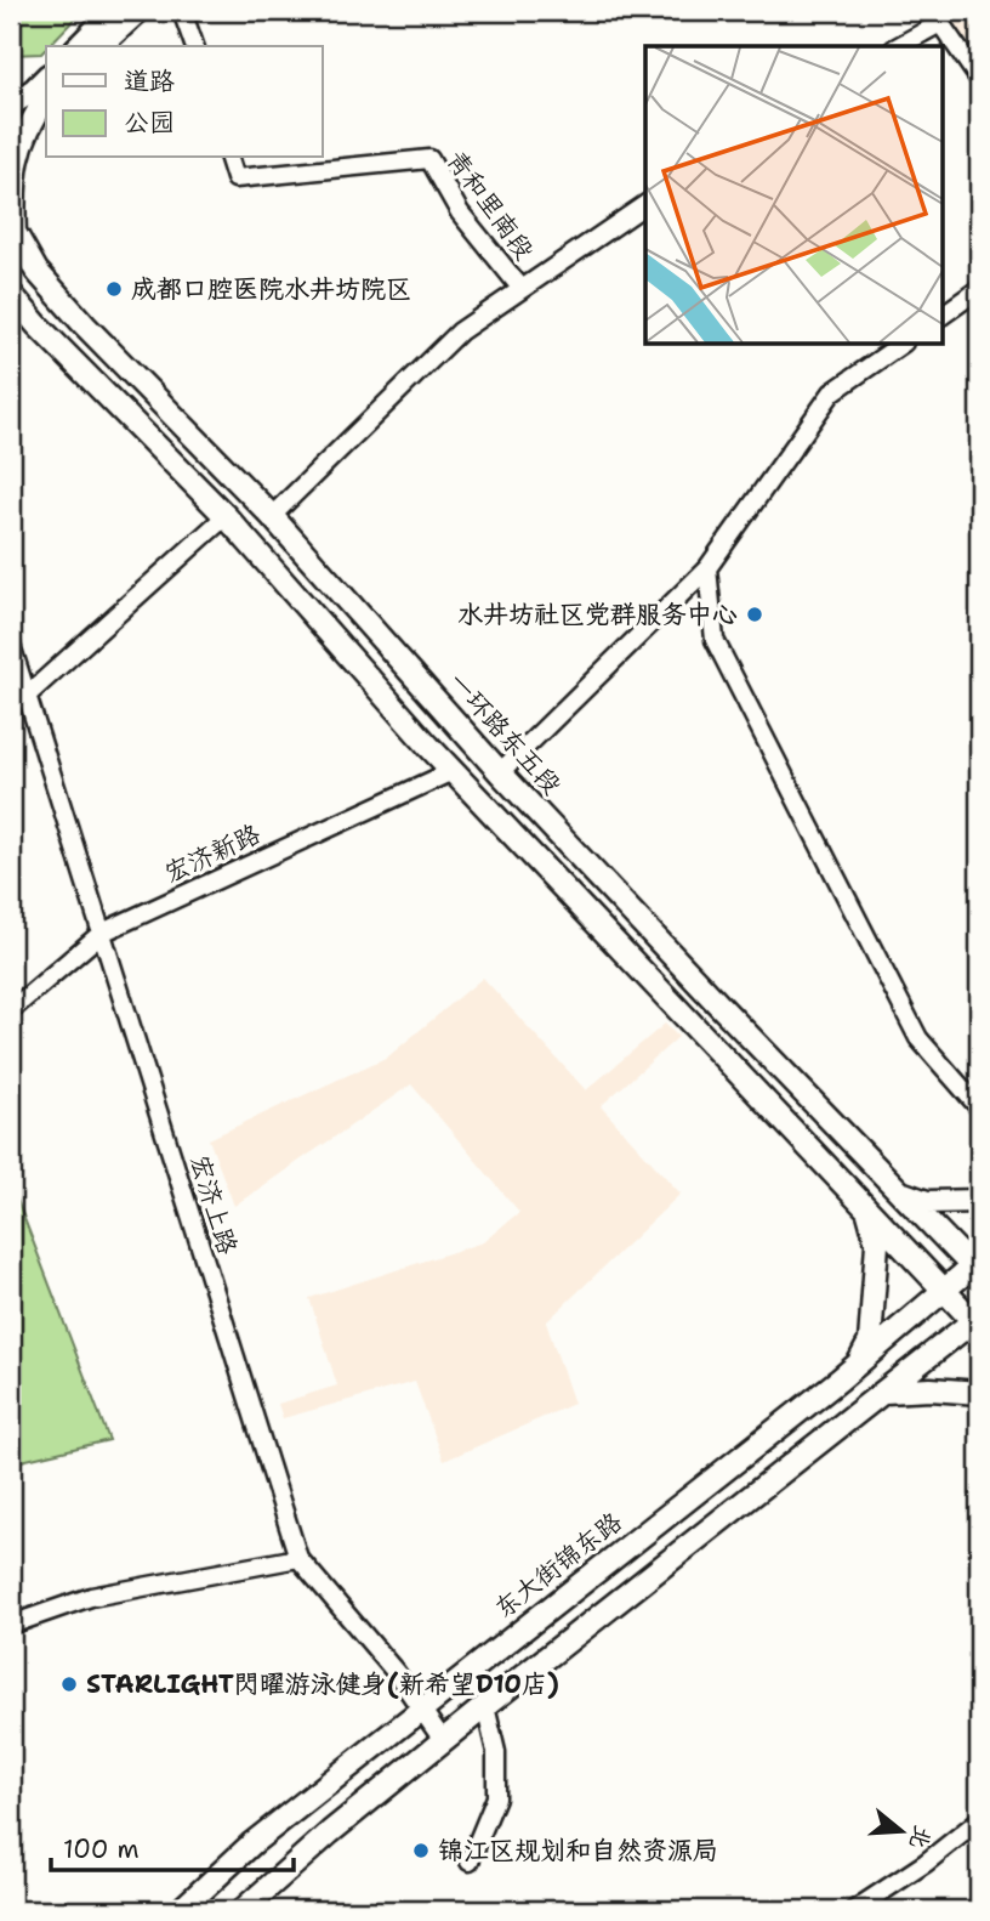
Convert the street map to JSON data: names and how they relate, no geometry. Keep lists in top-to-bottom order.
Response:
{
  "streets": {
    "main road": ["一环路东五段", "东大街锦东路"],
    "street": ["青和里南段", "宏济新路", "宏济上路"]
  },
  "crossings": [
    ["青和里南段", "一环路东五段"],
    ["一环路东五段", "东大街锦东路"],
    ["宏济新路", "宏济上路"],
    ["宏济上路", "东大街锦东路"]
  ],
  "places": [
    "成都口腔医院水井坊院区",
    "水井坊社区党群服务中心",
    "STARLIGHT閃曜游泳健身(新希望D10店)",
    "锦江区规划和自然资源局"
  ],
  "legend": ["道路", "公园"],
  "scale_bar": "100 m",
  "north": "right"
}
